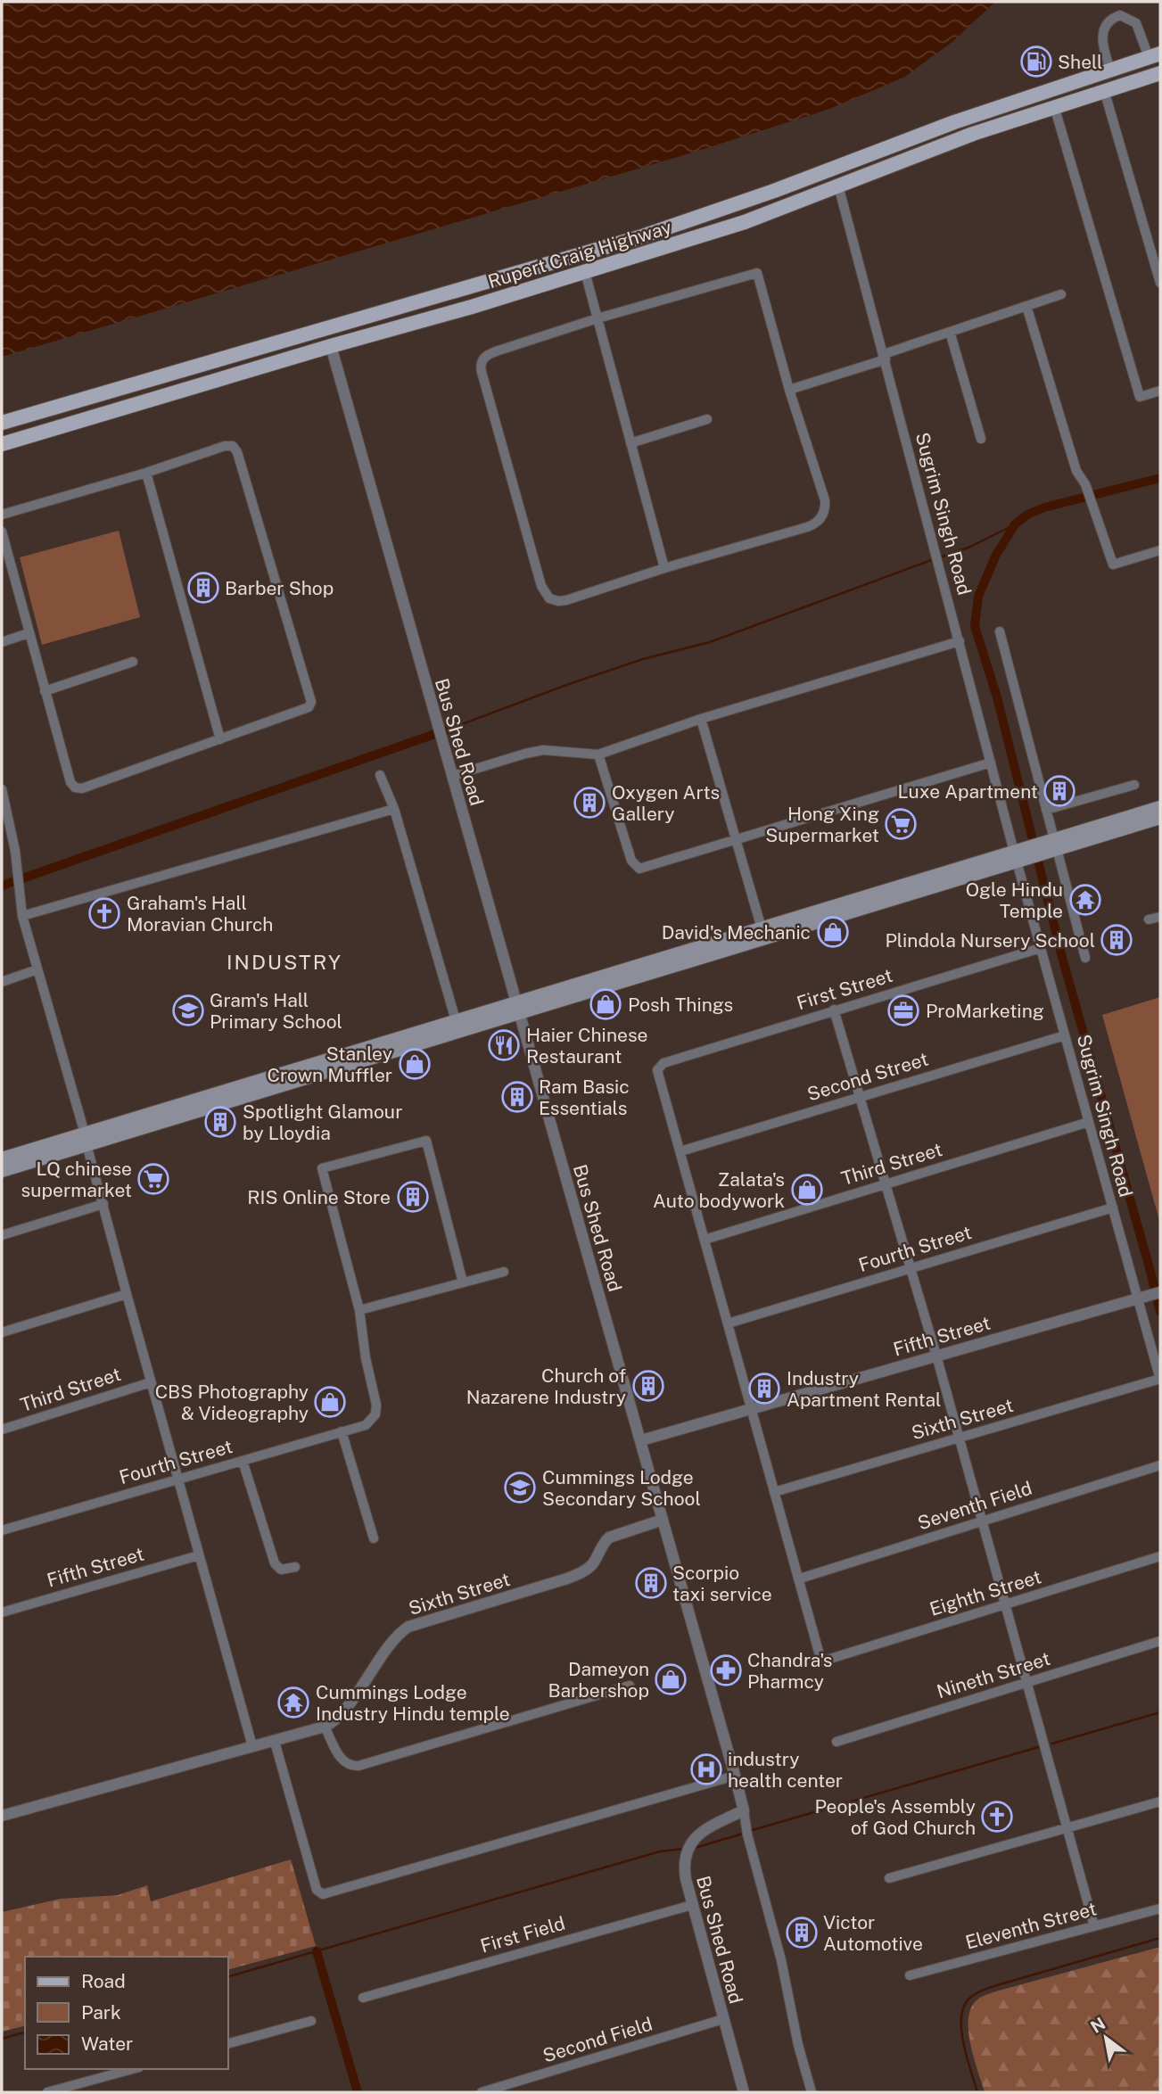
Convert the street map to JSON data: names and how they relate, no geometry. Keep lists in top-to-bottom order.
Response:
{
  "streets": {
    "main road": ["Rupert Craig Highway"],
    "street": [
      "Sugrim Singh Road",
      "Bus Shed Road",
      "First Street",
      "Second Street",
      "Third Street",
      "Fourth Street",
      "Fifth Street",
      "Sixth Street",
      "Seventh Field",
      "Eighth Street",
      "Nineth Street",
      "Eleventh Street",
      "First Field",
      "Second Field"
    ]
  },
  "crossings": [
    ["Rupert Craig Highway", "Sugrim Singh Road"],
    ["Rupert Craig Highway", "Bus Shed Road"],
    ["Sugrim Singh Road", "First Street"],
    ["Sugrim Singh Road", "Second Street"],
    ["Sugrim Singh Road", "Third Street"],
    ["Sugrim Singh Road", "Fourth Street"],
    ["Sugrim Singh Road", "Fifth Street"],
    ["Sugrim Singh Road", "Sixth Street"],
    ["Bus Shed Road", "Fifth Street"],
    ["Bus Shed Road", "Sixth Street"],
    ["Bus Shed Road", "First Field"],
    ["Bus Shed Road", "Second Field"],
    ["First Street", "Second Street"],
    ["Seventh Field", "Eighth Street"]
  ],
  "districts": ["INDUSTRY"],
  "places": {
    "fuel station": ["Shell"],
    "building": [
      "Barber Shop",
      "Luxe Apartment",
      "Oxygen Arts Gallery",
      "Plindola Nursery School",
      "Ram Basic Essentials",
      "Spotlight Glamour by Lloydia",
      "RIS Online Store",
      "Church of Nazarene Industry",
      "Industry Apartment Rental",
      "Scorpio taxi service",
      "Victor Automotive"
    ],
    "supermarket": ["Hong Xing Supermarket", "LQ chinese supermarket"],
    "temple": ["Ogle Hindu Temple", "Cummings Lodge Industry Hindu temple"],
    "church": ["Graham's Hall Moravian Church", "People's Assembly of God Church"],
    "shop": [
      "David's Mechanic",
      "Posh Things",
      "Stanley Crown Muffler",
      "Zalata's Auto bodywork",
      "CBS Photography & Videography",
      "Dameyon Barbershop"
    ],
    "school or university": ["Gram's Hall Primary School", "Cummings Lodge Secondary School"],
    "office": ["ProMarketing"],
    "restaurant": ["Haier Chinese Restaurant"],
    "pharmacy": ["Chandra's Pharmcy"],
    "hospital": ["industry health center"]
  },
  "legend": ["Road", "Park", "Water"],
  "north": "top left"
}
